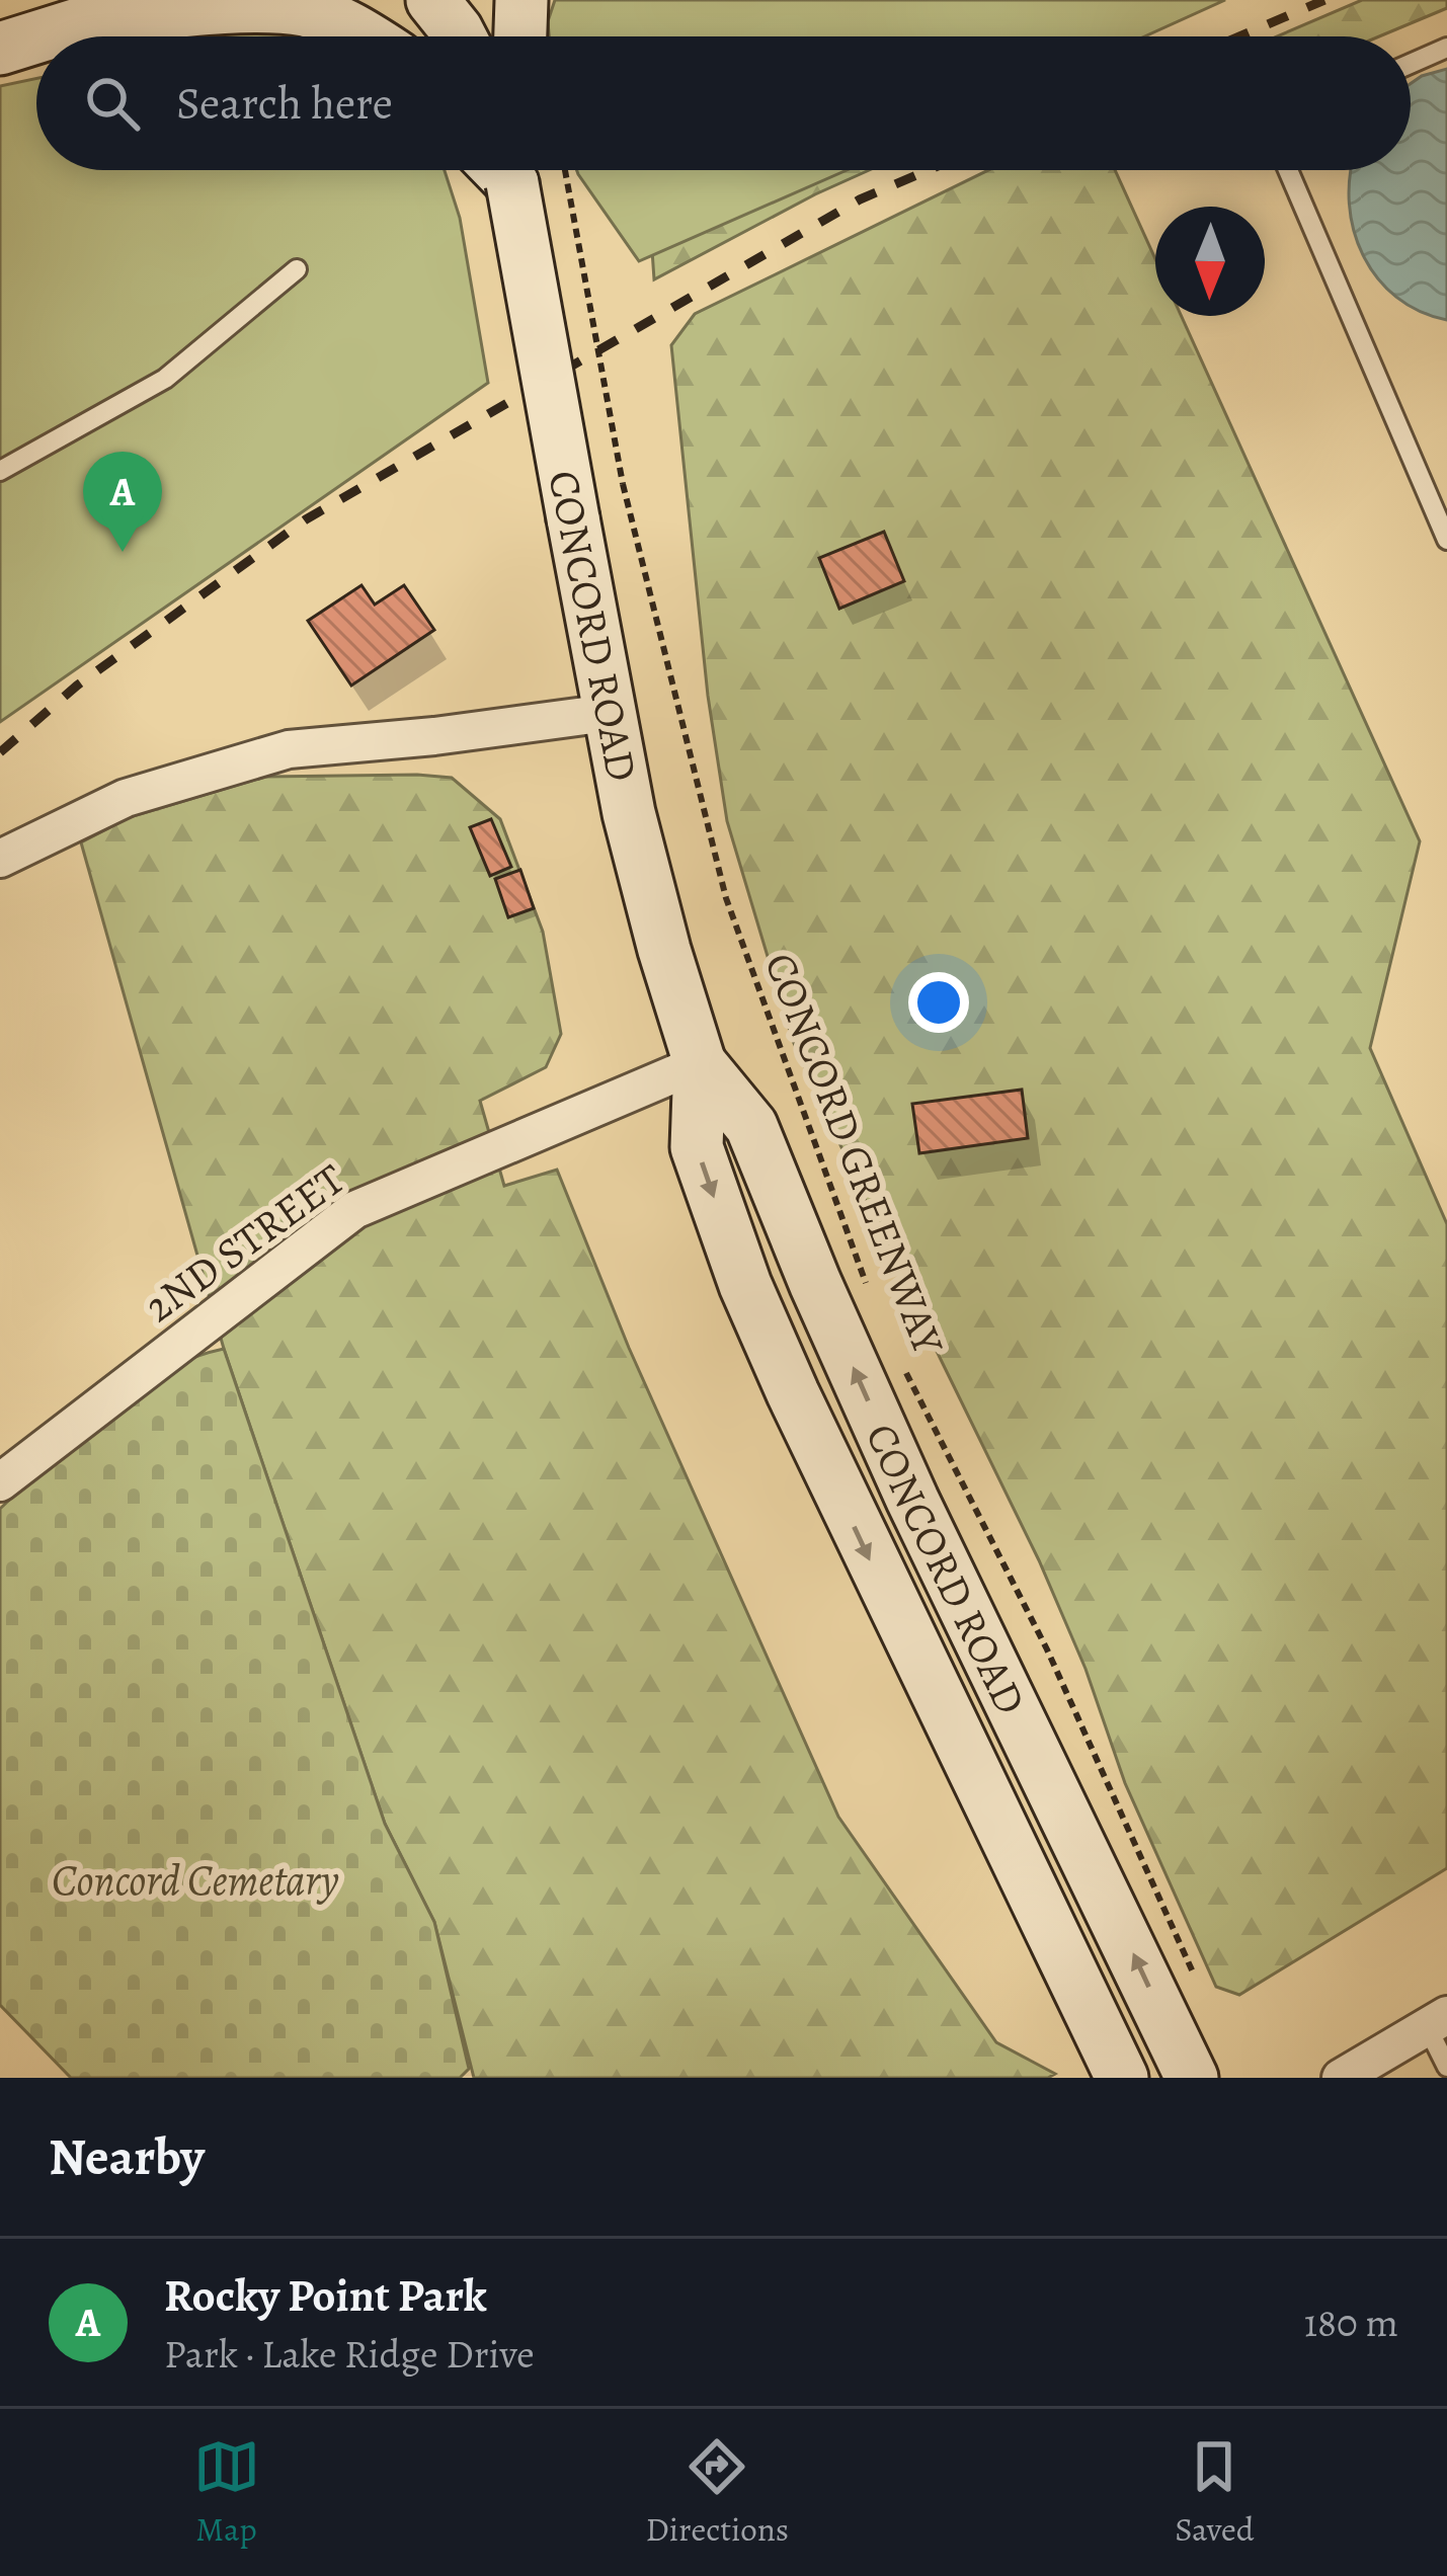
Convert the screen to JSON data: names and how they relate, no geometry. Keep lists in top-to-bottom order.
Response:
{
  "streets": {
    "main road": ["CONCORD ROAD"],
    "street": ["2ND STREET"],
    "path": ["CONCORD GREENWAY"]
  },
  "crossings": [
    ["CONCORD ROAD", "2ND STREET"]
  ],
  "parks": ["Concord Cemetary"],
  "north": "bottom",
  "page": {
    "search": "Search here",
    "pins": "A",
    "heading": "Nearby",
    "list": [
      {
        "mark": "A",
        "name": "Rocky Point Park",
        "note": "Park · Lake Ridge Drive",
        "value": "180 m"
      }
    ],
    "nav": ["Map", "Directions", "Saved"]
  }
}
